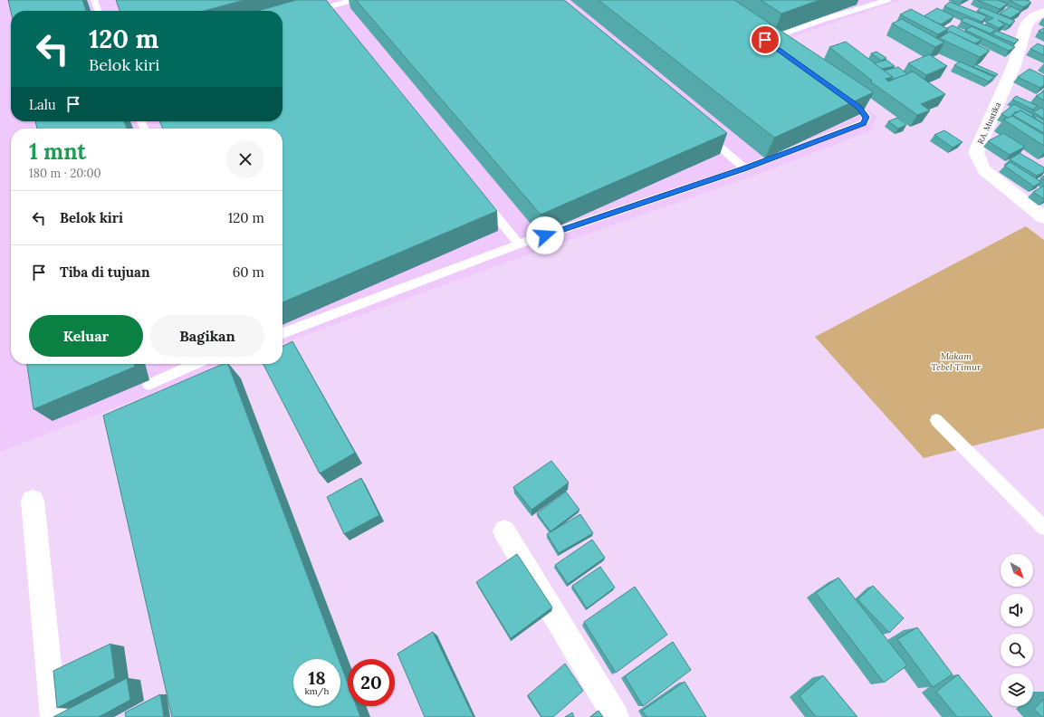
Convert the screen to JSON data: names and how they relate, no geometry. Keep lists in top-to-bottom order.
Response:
{
  "streets": {
    "street": ["RA. Mustika"]
  },
  "parks": ["Makam Tebel Timur"],
  "north": "bottom right",
  "page": {
    "turn": ["120 m", "Belok kiri"],
    "then": "Lalu",
    "heading": ["1 mnt", "180 m · 20:00"],
    "list": [
      {
        "name": "Belok kiri",
        "value": "120 m"
      },
      {
        "name": "Tiba di tujuan",
        "value": "60 m"
      }
    ],
    "buttons": ["Keluar", "Bagikan"],
    "speed": "18 km/h",
    "limit": "20"
  }
}
